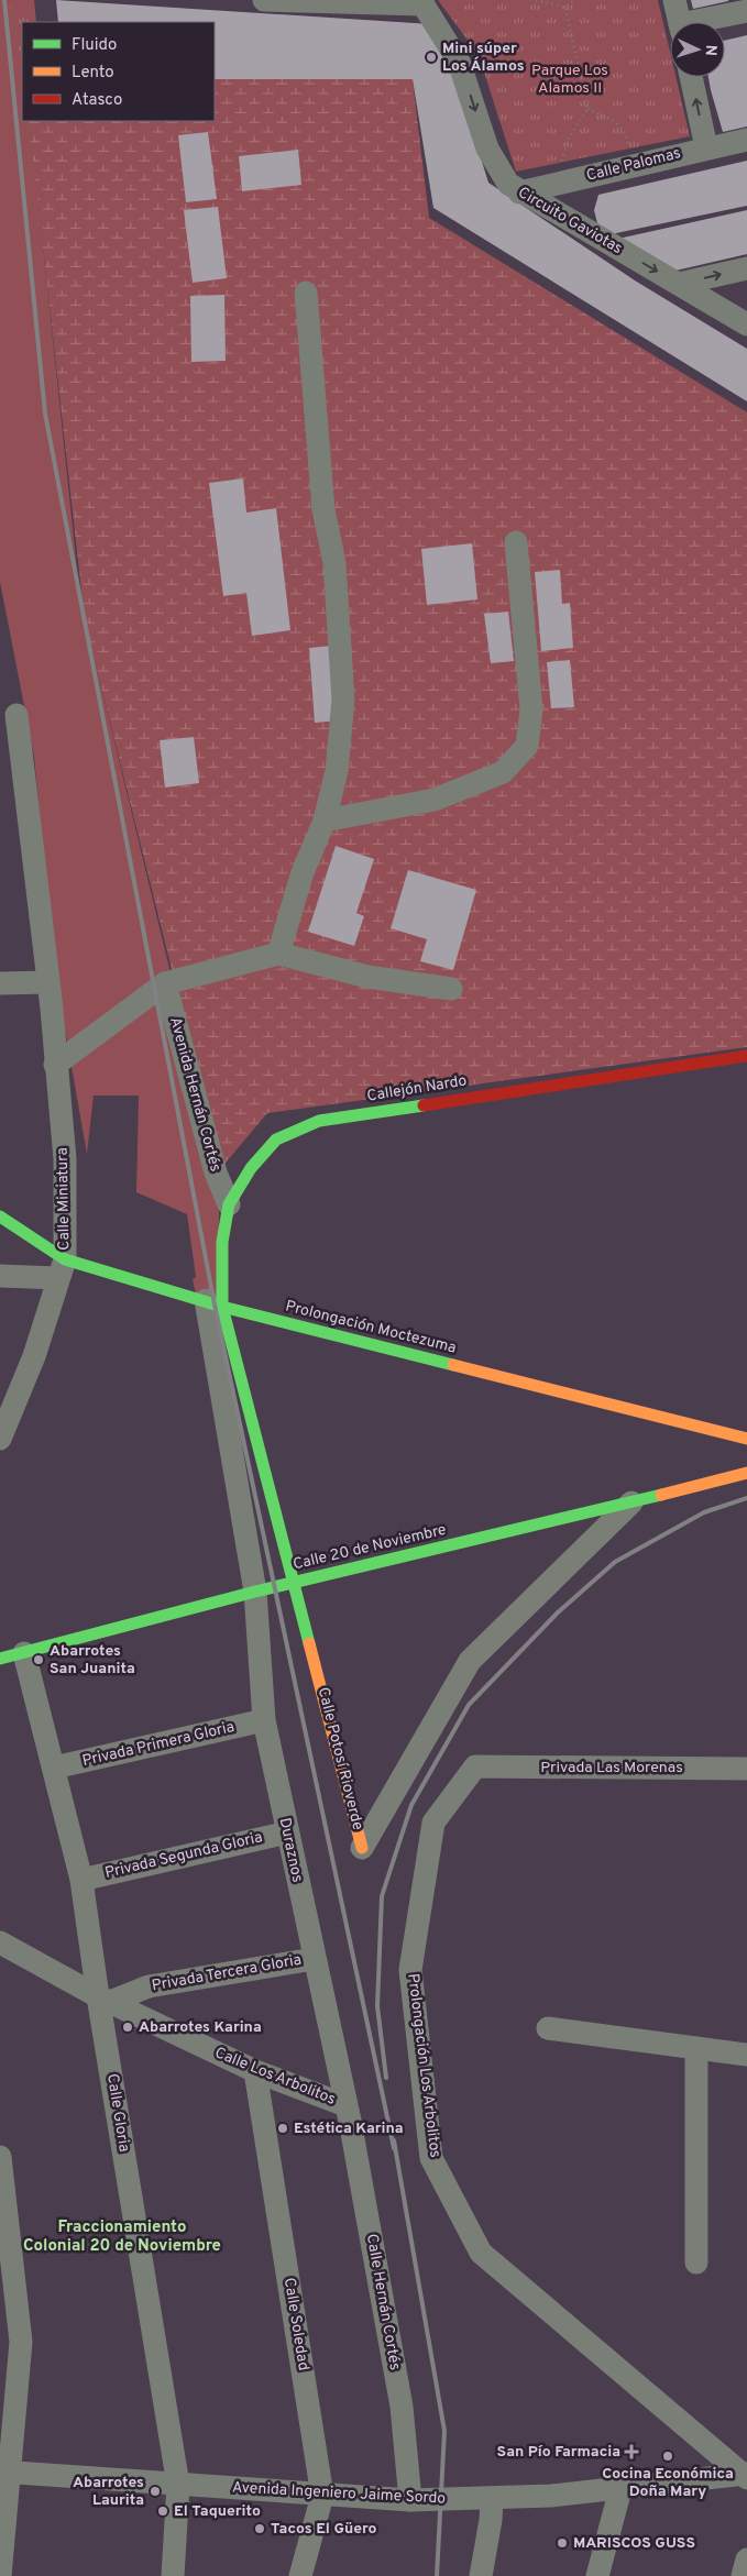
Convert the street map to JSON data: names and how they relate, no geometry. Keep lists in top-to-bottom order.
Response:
{
  "streets": {
    "street": [
      "Calle Palomas",
      "Circuito Gaviotas",
      "Callejón Nardo",
      "Avenida Hernán Cortés",
      "Calle Miniatura",
      "Prolongación Moctezuma",
      "Calle 20 de Noviembre",
      "Privada Primera Gloria",
      "Calle Potosí Rioverde",
      "Privada Las Morenas",
      "Duraznos",
      "Privada Segunda Gloria",
      "Privada Tercera Gloria",
      "Prolongación Los Arbolitos",
      "Calle Los Arbolitos",
      "Calle Gloria",
      "Calle Hernán Cortés",
      "Calle Soledad",
      "Avenida Ingeniero Jaime Sordo"
    ]
  },
  "crossings": [
    ["Calle Palomas", "Circuito Gaviotas"],
    ["Callejón Nardo", "Avenida Hernán Cortés"],
    ["Callejón Nardo", "Prolongación Moctezuma"],
    ["Callejón Nardo", "Calle Potosí Rioverde"],
    ["Calle Miniatura", "Prolongación Moctezuma"],
    ["Prolongación Moctezuma", "Calle Potosí Rioverde"],
    ["Calle 20 de Noviembre", "Calle Potosí Rioverde"],
    ["Calle 20 de Noviembre", "Duraznos"],
    ["Calle 20 de Noviembre", "Calle Gloria"],
    ["Privada Primera Gloria", "Duraznos"],
    ["Privada Primera Gloria", "Calle Gloria"],
    ["Privada Las Morenas", "Prolongación Los Arbolitos"],
    ["Duraznos", "Privada Segunda Gloria"],
    ["Duraznos", "Privada Tercera Gloria"],
    ["Duraznos", "Calle Los Arbolitos"],
    ["Duraznos", "Calle Hernán Cortés"],
    ["Privada Segunda Gloria", "Calle Gloria"],
    ["Privada Tercera Gloria", "Calle Los Arbolitos"],
    ["Privada Tercera Gloria", "Calle Gloria"],
    ["Prolongación Los Arbolitos", "Avenida Ingeniero Jaime Sordo"],
    ["Calle Los Arbolitos", "Calle Gloria"],
    ["Calle Los Arbolitos", "Calle Hernán Cortés"],
    ["Calle Los Arbolitos", "Calle Soledad"],
    ["Calle Gloria", "Avenida Ingeniero Jaime Sordo"],
    ["Calle Hernán Cortés", "Avenida Ingeniero Jaime Sordo"],
    ["Calle Soledad", "Avenida Ingeniero Jaime Sordo"]
  ],
  "one_way": ["Circuito Gaviotas"],
  "districts": ["Fraccionamiento Colonial 20 de Noviembre"],
  "parks": ["Parque Los Alamos II"],
  "places": {
    "other": [
      "Mini súper Los Álamos",
      "Abarrotes San Juanita",
      "Abarrotes Karina",
      "Estética Karina",
      "Cocina Económica Doña Mary",
      "Abarrotes Laurita",
      "El Taquerito",
      "Tacos El Güero",
      "MARISCOS GUSS"
    ],
    "health": ["San Pío Farmacia"]
  },
  "legend": ["Fluido", "Lento", "Atasco"],
  "north": "right"
}
